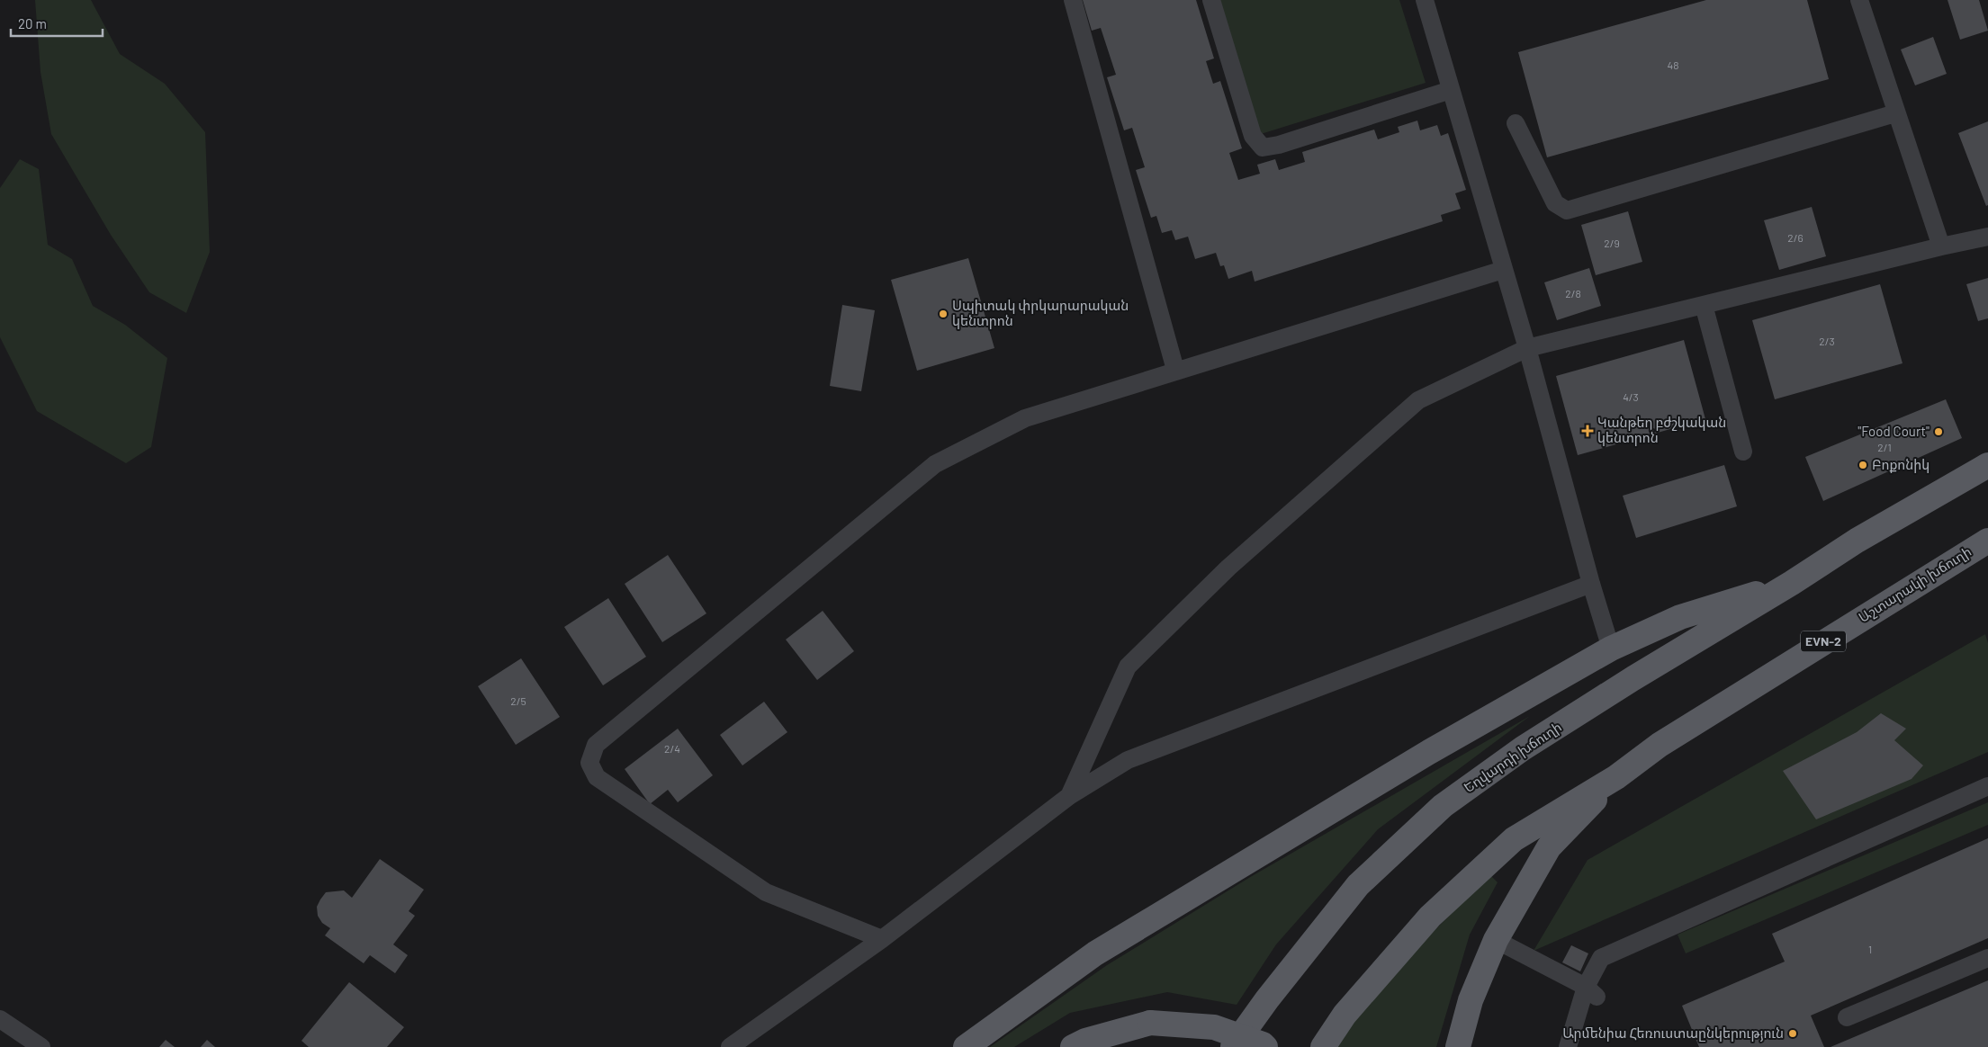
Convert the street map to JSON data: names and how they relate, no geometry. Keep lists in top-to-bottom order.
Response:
{
  "streets": {
    "main road": ["Աշտարակի խճուղի", "EVN-2", "Եղվարդի խճուղի"]
  },
  "places": {
    "other": [
      "Սպիտակ փրկարարական կենտրոն",
      "\"Food Court\"",
      "Բոքոնիկ",
      "Արմենիա Հեռուստաընկերություն"
    ],
    "health": ["Կանթեղ բժշկական կենտրոն"]
  },
  "house_numbers": [
    "48",
    "2/6",
    "2/9",
    "2/8",
    "2/3",
    "4/3",
    "2/1",
    "2/5",
    "2/4",
    "1"
  ],
  "scale_bar": "20 m"
}
